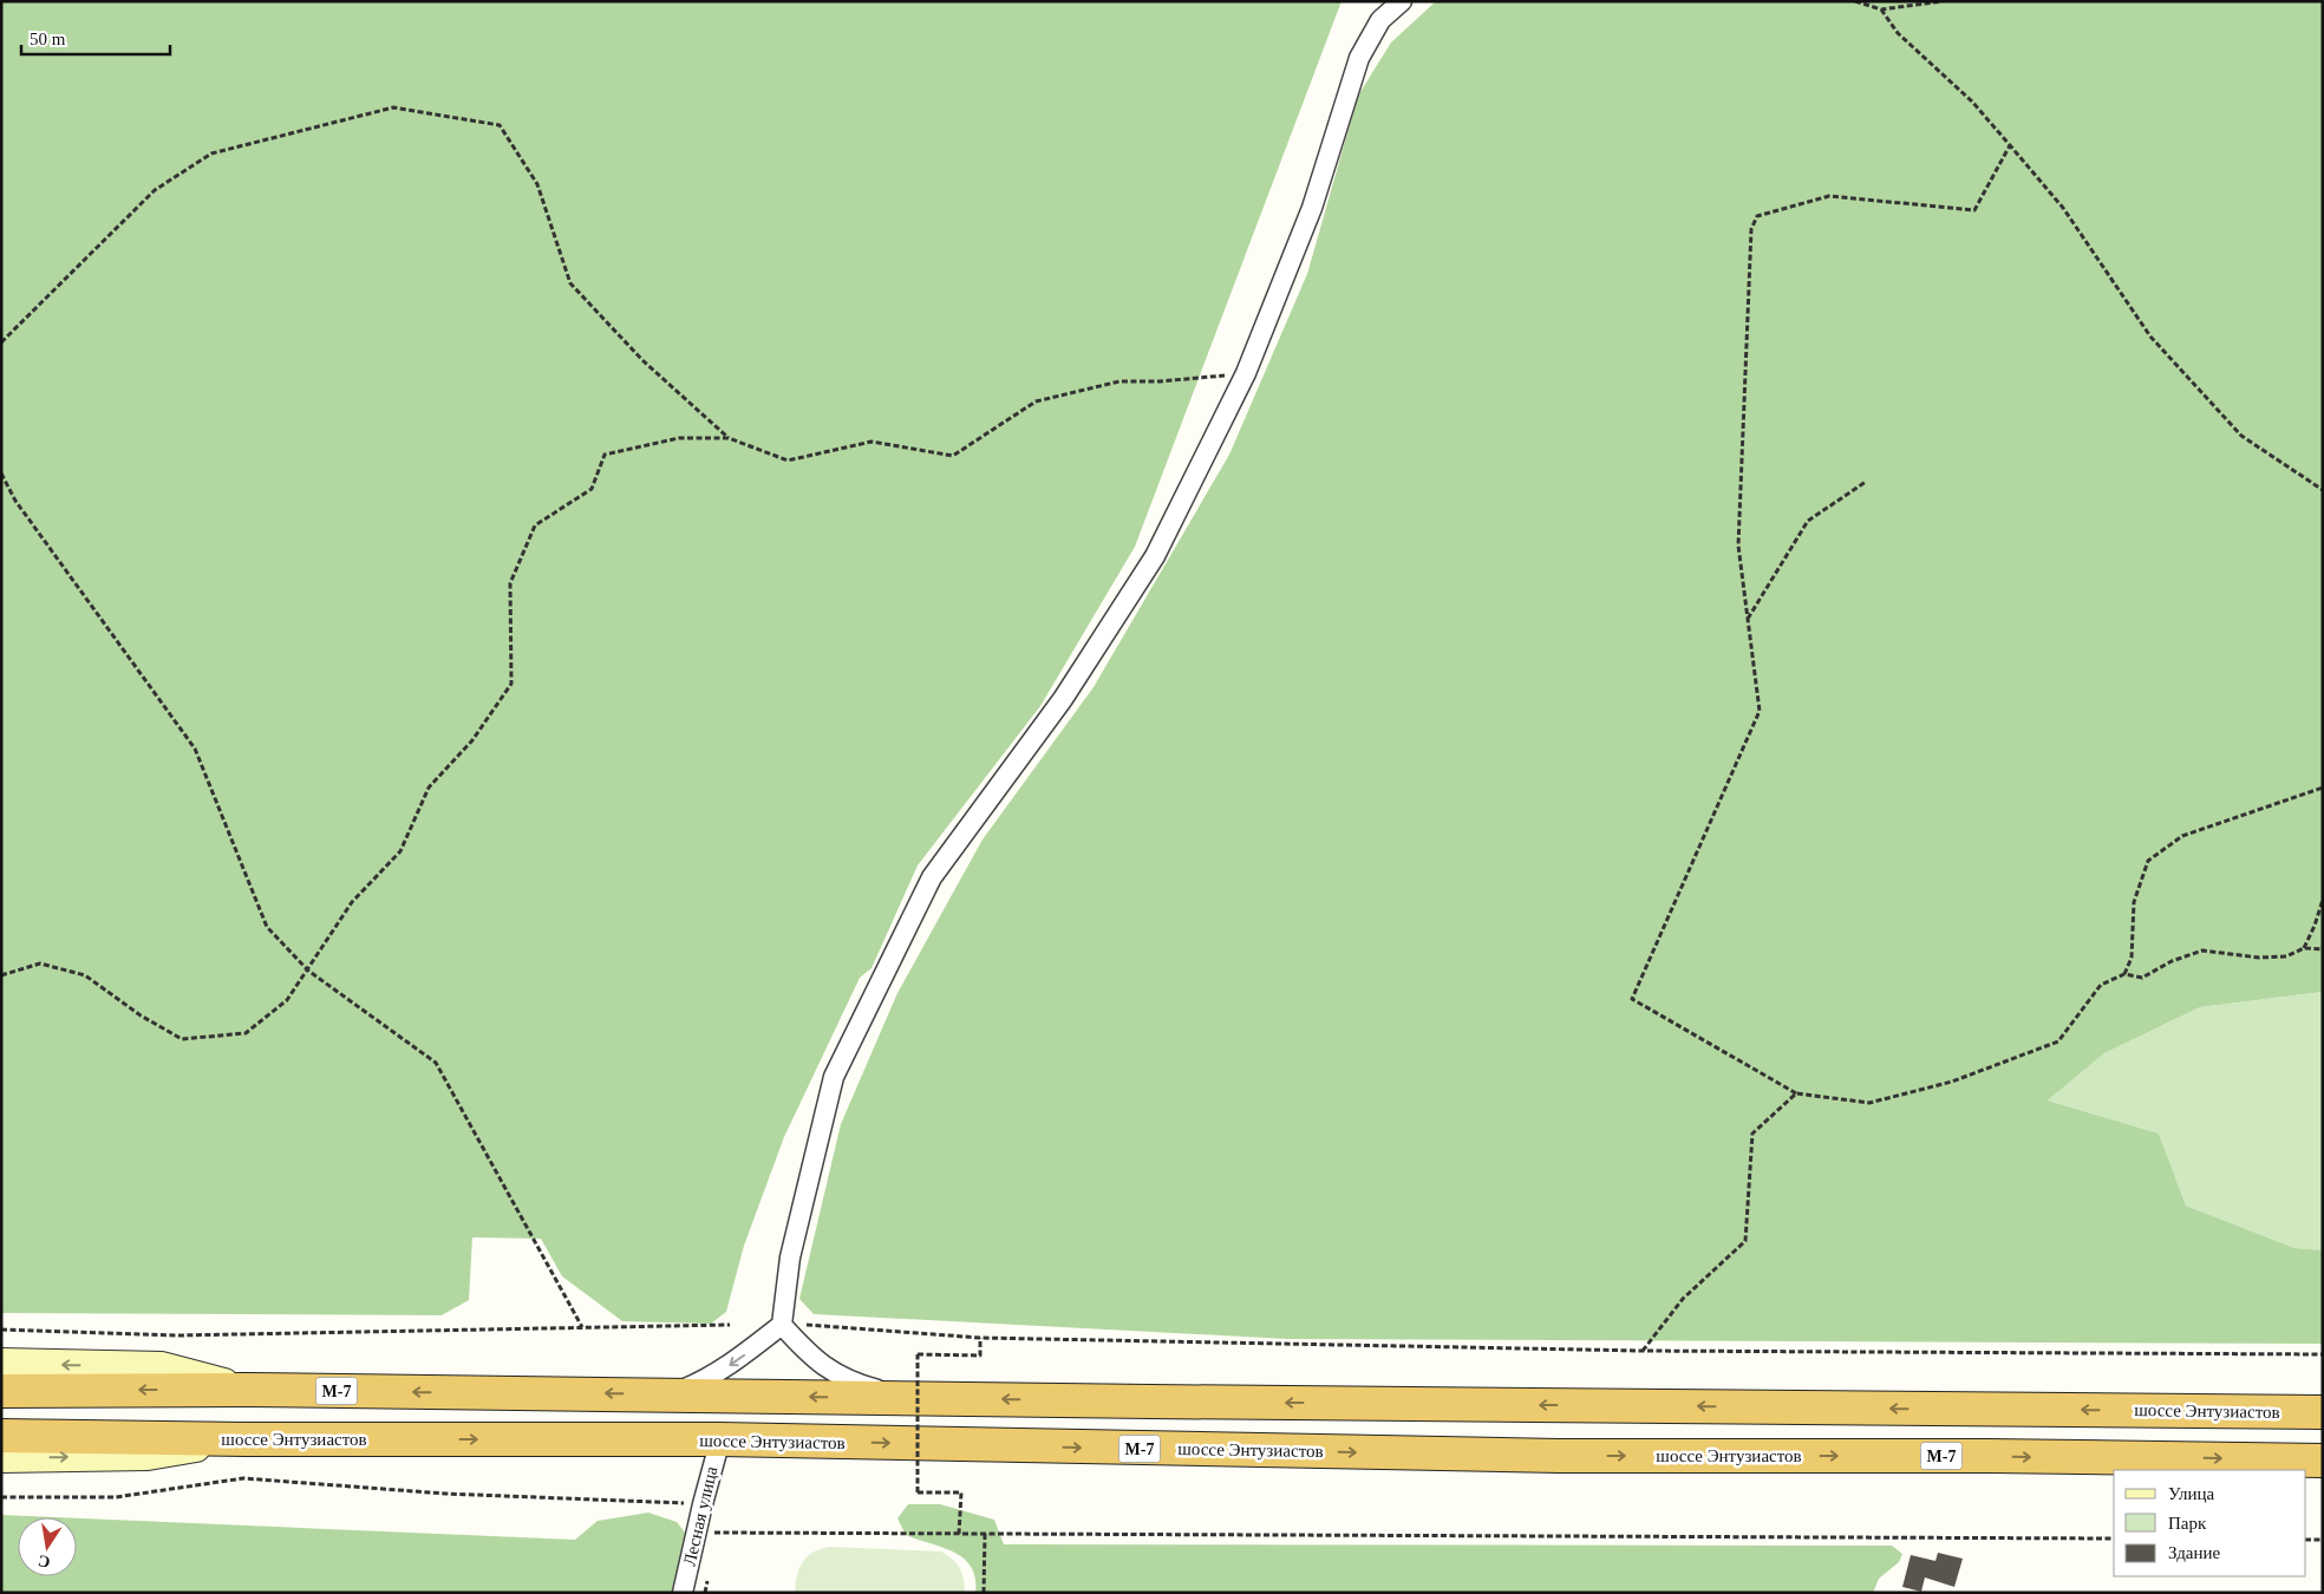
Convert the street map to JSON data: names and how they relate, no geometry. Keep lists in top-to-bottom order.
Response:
{
  "streets": {
    "highway": ["М-7", "шоссе Энтузиастов"],
    "street": ["Лесная улица"]
  },
  "crossings": [
    ["шоссе Энтузиастов", "Лесная улица"]
  ],
  "legend": ["Улица", "Парк", "Здание"],
  "scale_bar": "50 m",
  "north": "bottom"
}
